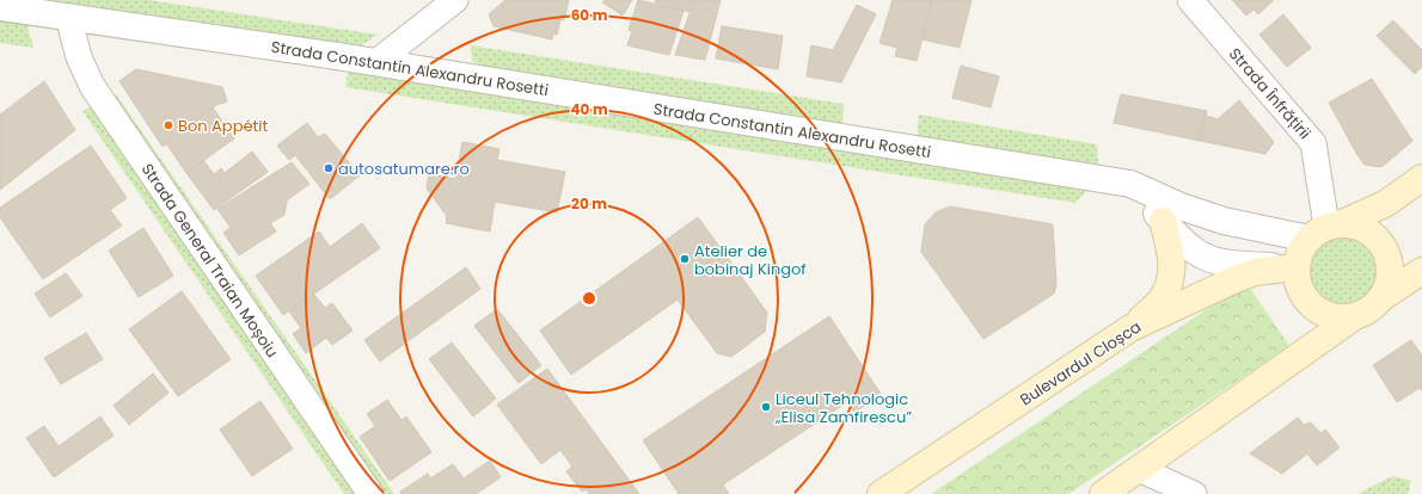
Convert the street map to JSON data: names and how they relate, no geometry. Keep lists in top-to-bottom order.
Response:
{
  "streets": {
    "main road": ["Bulevardul Cloșca"],
    "street": ["Strada Constantin Alexandru Rosetti", "Strada Înfrățirii", "Strada General Traian Moșoiu"]
  },
  "crossings": [
    ["Strada Constantin Alexandru Rosetti", "Strada Înfrățirii"],
    ["Strada Constantin Alexandru Rosetti", "Strada General Traian Moșoiu"],
    ["Strada Constantin Alexandru Rosetti", "Bulevardul Cloșca"],
    ["Strada Înfrățirii", "Bulevardul Cloșca"]
  ],
  "places": [
    "Bon Appétit",
    "autosatumare.ro",
    "Atelier de bobinaj Kingof",
    "Liceul Tehnologic „Elisa Zamfirescu”"
  ],
  "rings": ["60 m", "40 m", "20 m"]
}
